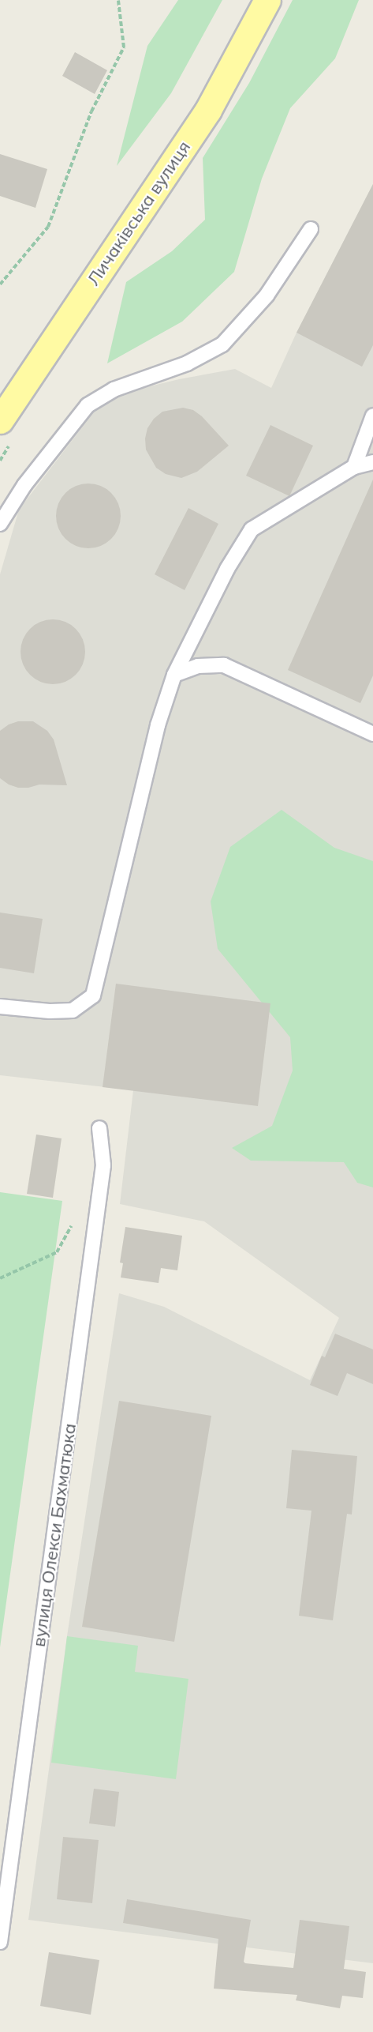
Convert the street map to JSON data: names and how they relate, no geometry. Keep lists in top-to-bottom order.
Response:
{
  "streets": {
    "main road": ["Личаківська вулиця"],
    "lane": ["вулиця Олекси Бахматюка"]
  }
}
